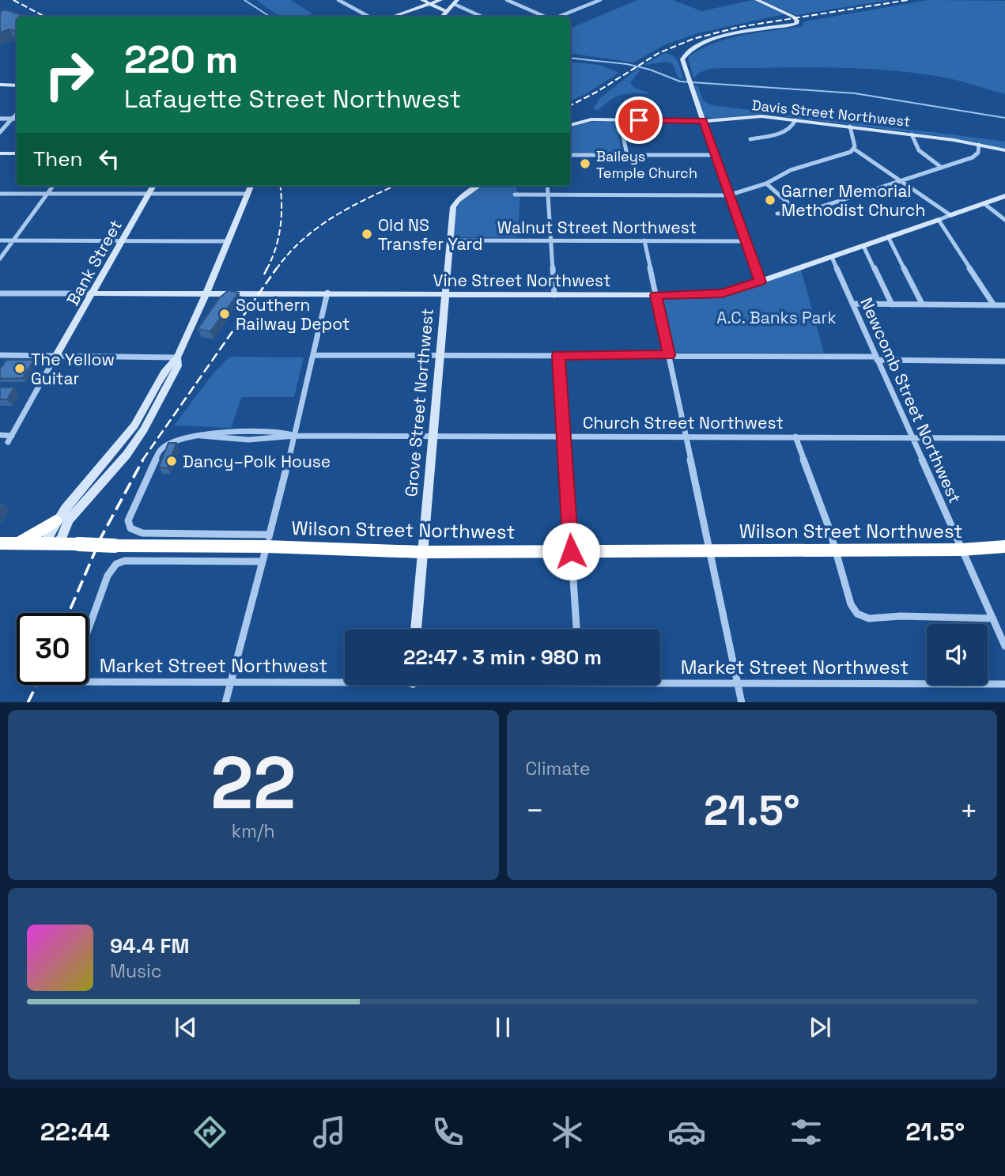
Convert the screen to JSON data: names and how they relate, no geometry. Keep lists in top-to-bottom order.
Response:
{
  "streets": {
    "highway": ["Wilson Street Northwest"],
    "street": [
      "Davis Street Northwest",
      "Walnut Street Northwest",
      "Bank Street",
      "Vine Street Northwest",
      "Newcomb Street Northwest",
      "Grove Street Northwest",
      "Church Street Northwest",
      "Market Street Northwest"
    ]
  },
  "crossings": [
    ["Walnut Street Northwest", "Grove Street Northwest"],
    ["Bank Street", "Vine Street Northwest"],
    ["Vine Street Northwest", "Newcomb Street Northwest"],
    ["Vine Street Northwest", "Grove Street Northwest"],
    ["Newcomb Street Northwest", "Church Street Northwest"],
    ["Newcomb Street Northwest", "Wilson Street Northwest"],
    ["Grove Street Northwest", "Church Street Northwest"],
    ["Grove Street Northwest", "Wilson Street Northwest"],
    ["Church Street Northwest", "Wilson Street Northwest"]
  ],
  "parks": ["A.C. Banks Park"],
  "places": [
    "Baileys Temple Church",
    "Garner Memorial Methodist Church",
    "Old NS Transfer Yard",
    "Southern Railway Depot",
    "The Yellow Guitar",
    "Dancy–Polk House"
  ],
  "page": {
    "turn": ["220 m", "Lafayette Street Northwest"],
    "then": "Then",
    "limit": "30",
    "trip": "22:47 · 3 min · 980 m",
    "tile": [
      ["22", "km/h"],
      "Climate"
    ],
    "heat": ["−", "21.5°", "+"],
    "song": ["94.4 FM", "Music"],
    "tabs": ["22:44", "21.5°"]
  }
}
